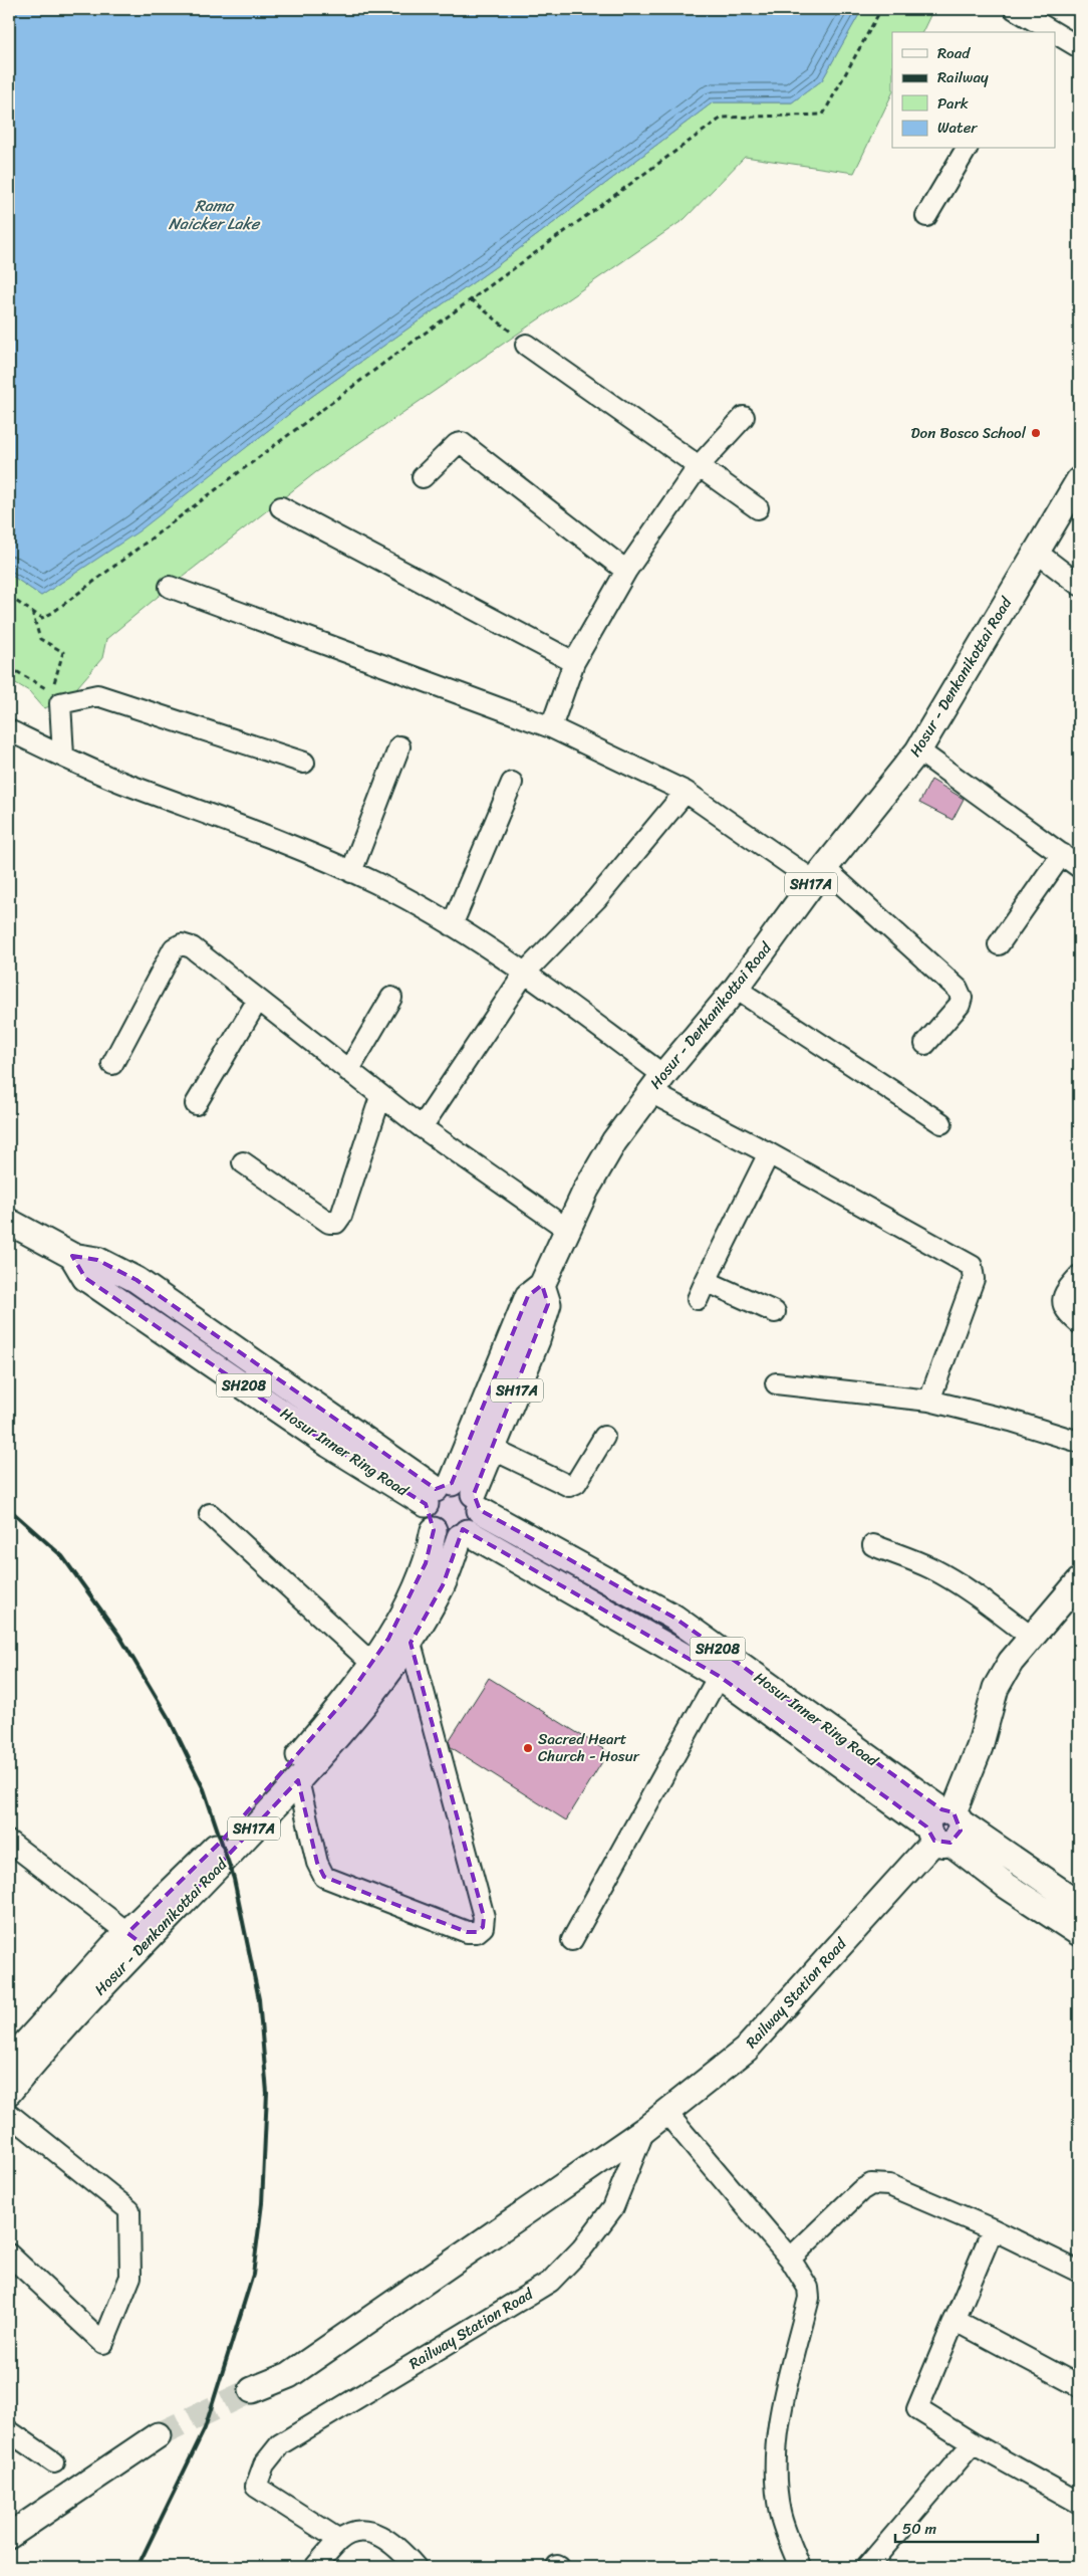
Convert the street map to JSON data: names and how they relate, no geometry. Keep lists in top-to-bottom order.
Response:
{
  "streets": {
    "main road": [
      "Hosur - Denkanikottai Road",
      "SH17A",
      "SH208",
      "Hosur Inner Ring Road",
      "Railway Station Road"
    ]
  },
  "crossings": [
    ["Hosur - Denkanikottai Road", "Hosur Inner Ring Road"],
    ["Hosur Inner Ring Road", "Railway Station Road"]
  ],
  "water": ["Rama Naicker Lake"],
  "places": ["Don Bosco School", "Sacred Heart Church - Hosur"],
  "legend": [
    "Road",
    "Railway",
    "Park",
    "Water"
  ],
  "scale_bar": "50 m"
}
